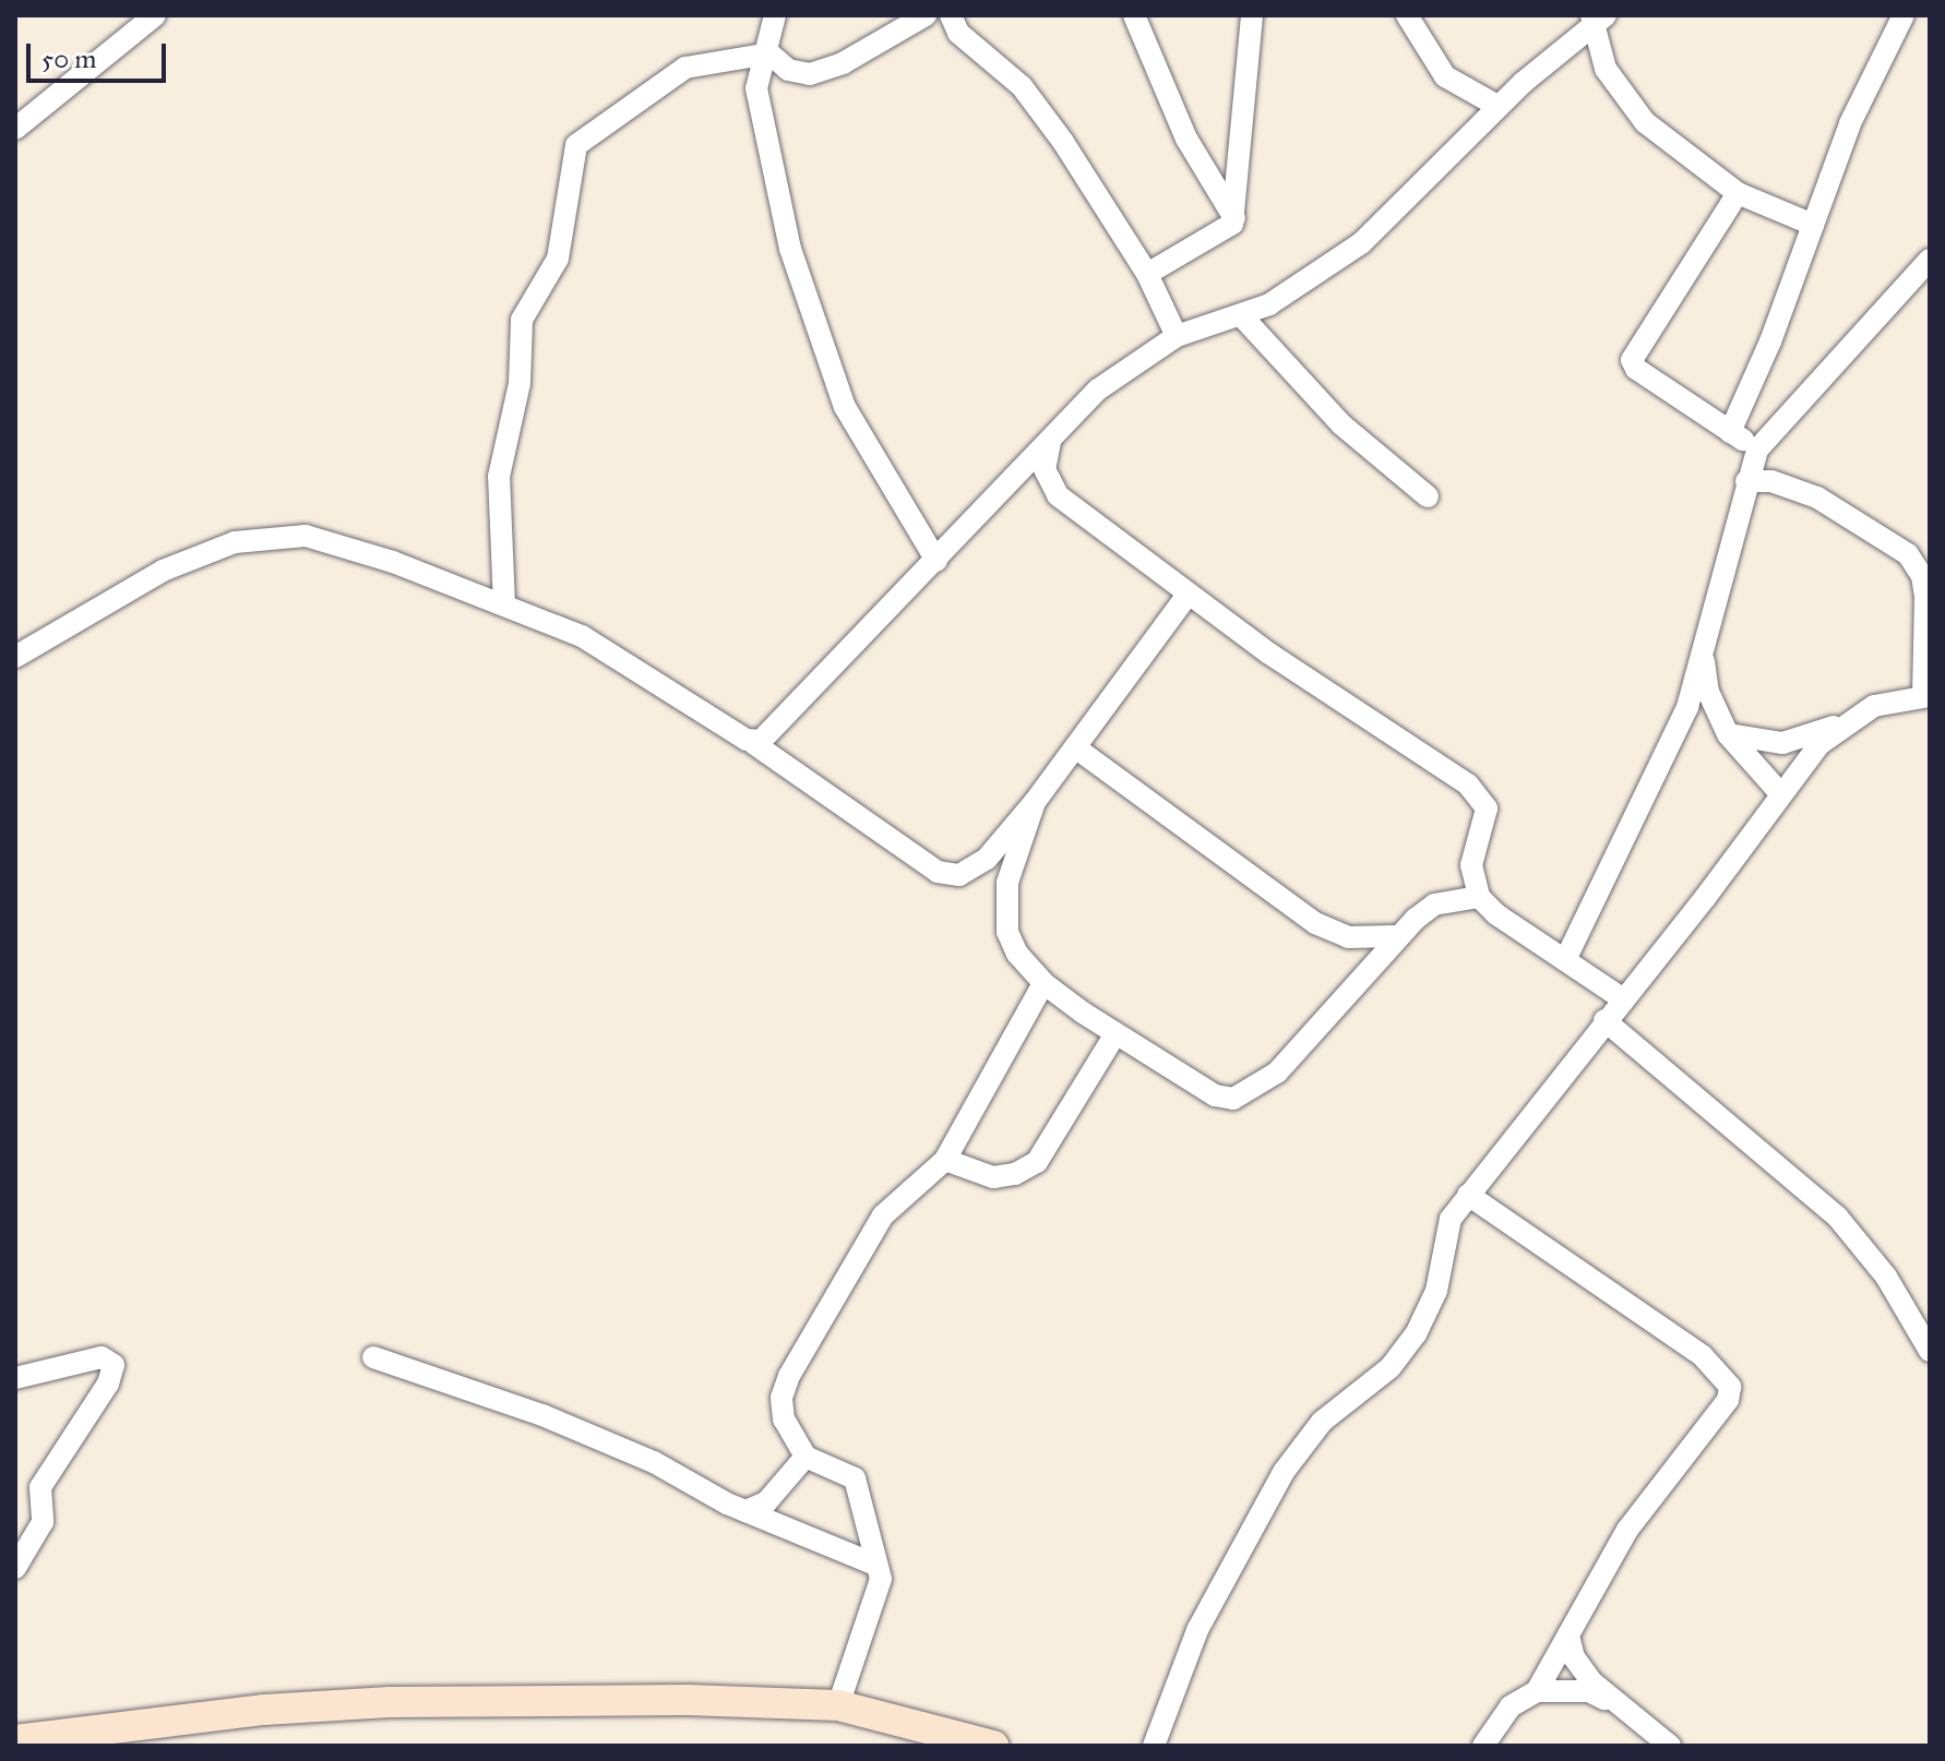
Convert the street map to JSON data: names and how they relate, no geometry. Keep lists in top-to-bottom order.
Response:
{
  "scale_bar": "50 m"
}
